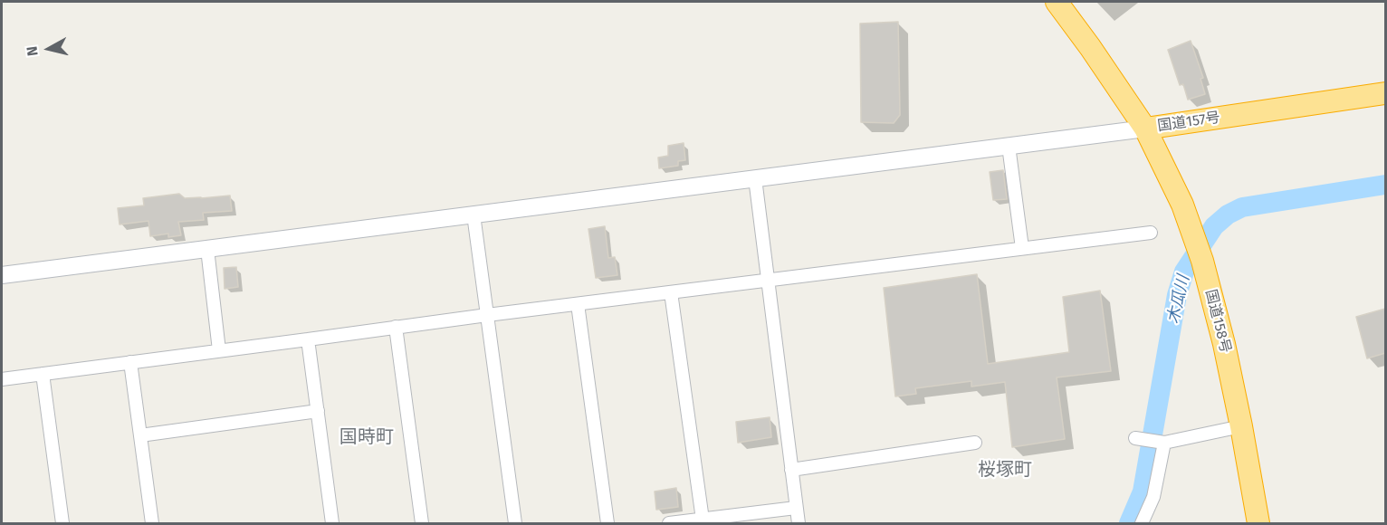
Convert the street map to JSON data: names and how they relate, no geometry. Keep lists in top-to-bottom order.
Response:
{
  "streets": {
    "highway": ["国道157号", "国道158号"]
  },
  "crossings": [
    ["国道157号", "国道158号"]
  ],
  "districts": ["国時町", "桜塚町"],
  "water": ["木瓜川"],
  "north": "left"
}
